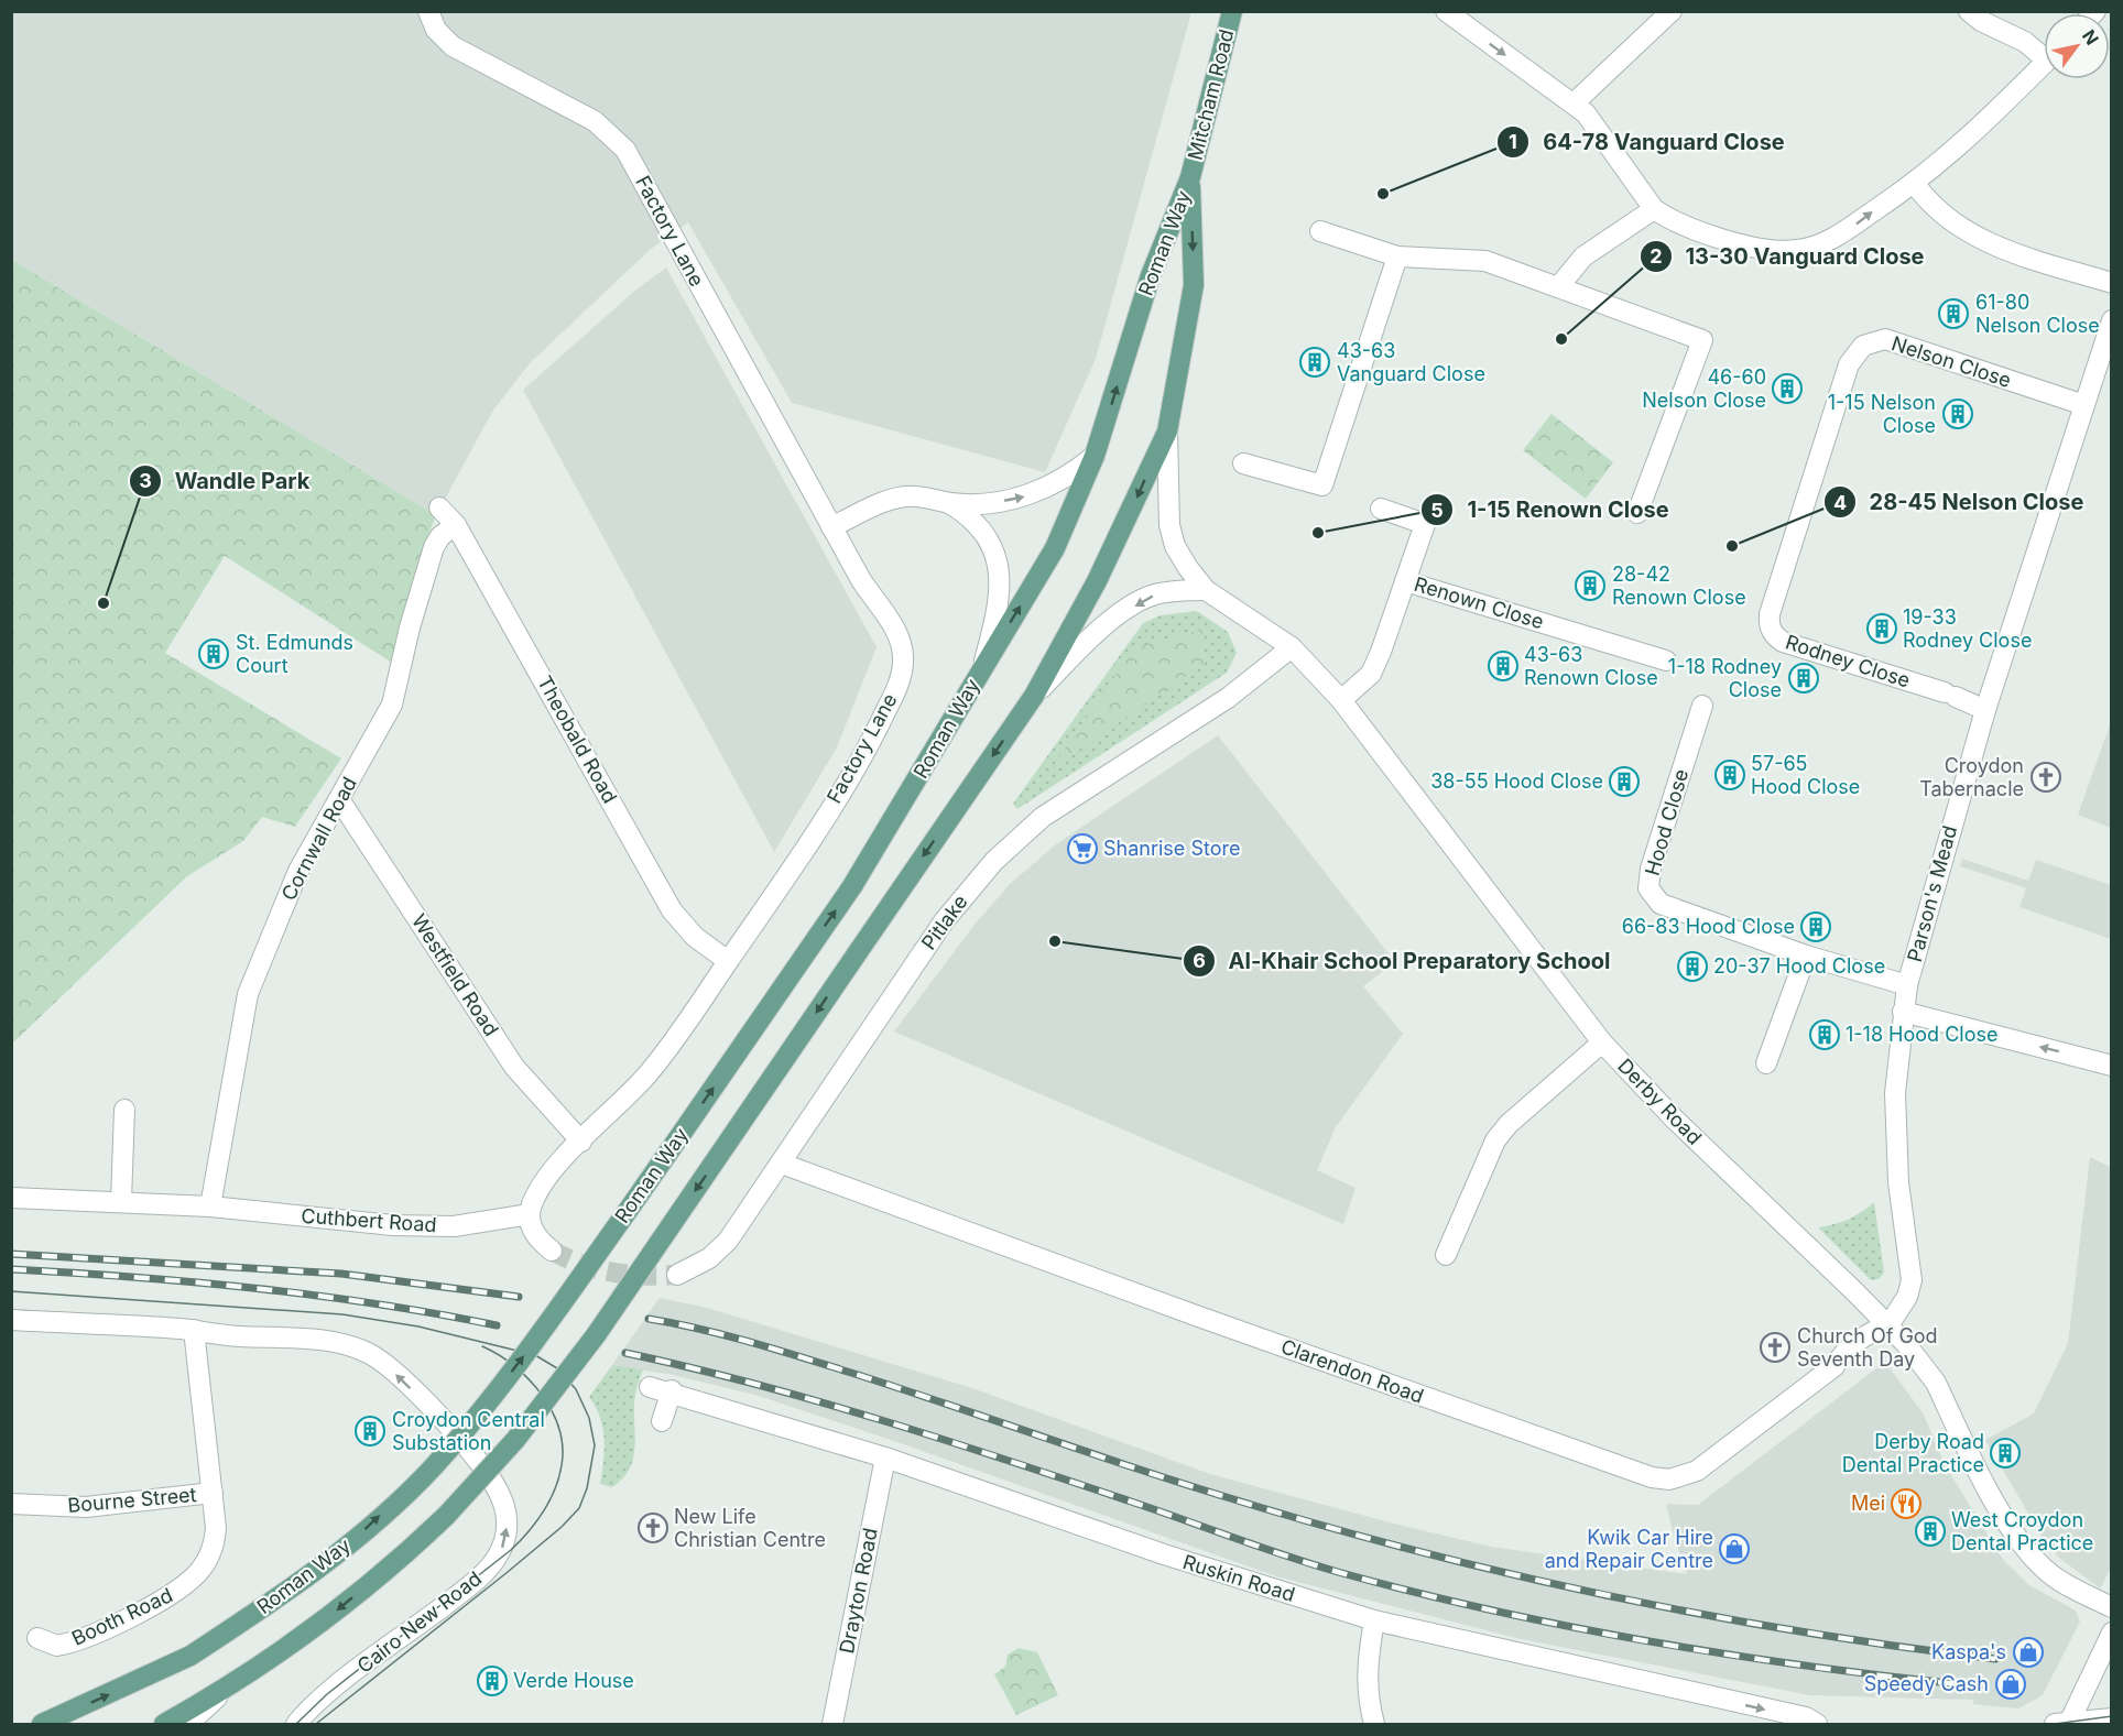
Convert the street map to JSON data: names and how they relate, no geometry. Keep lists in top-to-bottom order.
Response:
{
  "streets": {
    "main road": ["Mitcham Road", "Roman Way"],
    "street": [
      "Factory Lane",
      "Nelson Close",
      "Renown Close",
      "Rodney Close",
      "Theobald Road",
      "Hood Close",
      "Cornwall Road",
      "Parson's Mead",
      "Pitlake",
      "Westfield Road",
      "Derby Road",
      "Cuthbert Road",
      "Clarendon Road",
      "Bourne Street",
      "Ruskin Road",
      "Drayton Road",
      "Booth Road",
      "Cairo New Road"
    ]
  },
  "crossings": [
    ["Mitcham Road", "Roman Way"],
    ["Factory Lane", "Theobald Road"],
    ["Roman Way", "Derby Road"],
    ["Nelson Close", "Rodney Close"],
    ["Nelson Close", "Parson's Mead"],
    ["Renown Close", "Derby Road"],
    ["Rodney Close", "Parson's Mead"],
    ["Theobald Road", "Cornwall Road"],
    ["Hood Close", "Parson's Mead"],
    ["Cornwall Road", "Westfield Road"],
    ["Cornwall Road", "Cuthbert Road"],
    ["Parson's Mead", "Derby Road"],
    ["Parson's Mead", "Clarendon Road"],
    ["Pitlake", "Derby Road"],
    ["Pitlake", "Clarendon Road"],
    ["Derby Road", "Clarendon Road"],
    ["Bourne Street", "Booth Road"],
    ["Ruskin Road", "Drayton Road"]
  ],
  "one_way": ["Ruskin Road"],
  "places": {
    "other": [
      "64-78 Vanguard Close",
      "13-30 Vanguard Close",
      "1-15 Renown Close",
      "28-45 Nelson Close",
      "Wandle Park",
      "Al-Khair School Preparatory School"
    ],
    "building": [
      "61-80 Nelson Close",
      "43-63 Vanguard Close",
      "46-60 Nelson Close",
      "1-15 Nelson Close",
      "28-42 Renown Close",
      "19-33 Rodney Close",
      "St. Edmunds Court",
      "43-63 Renown Close",
      "1-18 Rodney Close",
      "57-65 Hood Close",
      "38-55 Hood Close",
      "66-83 Hood Close",
      "20-37 Hood Close",
      "1-18 Hood Close",
      "Croydon Central Substation",
      "Derby Road Dental Practice",
      "West Croydon Dental Practice",
      "Verde House"
    ],
    "church": ["Croydon Tabernacle", "Church Of God Seventh Day", "New Life Christian Centre"],
    "supermarket": ["Shanrise Store"],
    "restaurant": ["Mei"],
    "shop": ["Kwik Car Hire and Repair Centre", "Kaspa's", "Speedy Cash"]
  },
  "north": "top right"
}
